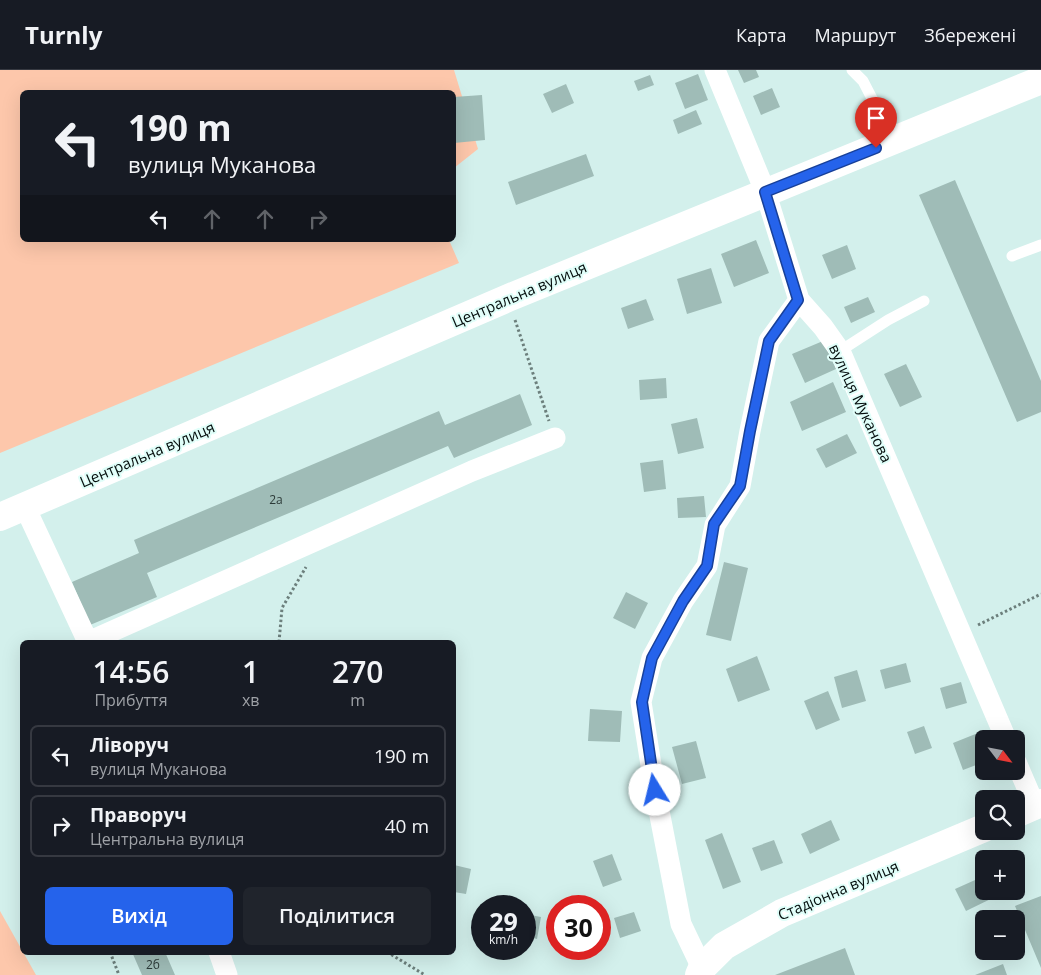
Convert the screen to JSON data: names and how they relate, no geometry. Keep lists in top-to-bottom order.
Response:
{
  "streets": {
    "main road": ["Центральна вулиця", "Стадіонна вулиця"],
    "street": ["вулиця Муканова"]
  },
  "crossings": [
    ["Центральна вулиця", "вулиця Муканова"]
  ],
  "house_numbers": ["2а", "2б"],
  "north": "bottom right",
  "page": {
    "header": "Turnly",
    "nav": ["Карта", "Маршрут", "Збережені"],
    "turn": ["190 m", "вулиця Муканова"],
    "eta": [
      "14:56",
      "Прибуття",
      "1",
      "хв",
      "270",
      "m"
    ],
    "list": [
      {
        "name": "Ліворуч",
        "note": "вулиця Муканова",
        "value": "190 m"
      },
      {
        "name": "Праворуч",
        "note": "Центральна вулиця",
        "value": "40 m"
      }
    ],
    "map_buttons": ["+", "−"],
    "buttons": ["Вихід", "Поділитися"],
    "speed": "29 km/h",
    "limit": "30"
  }
}
